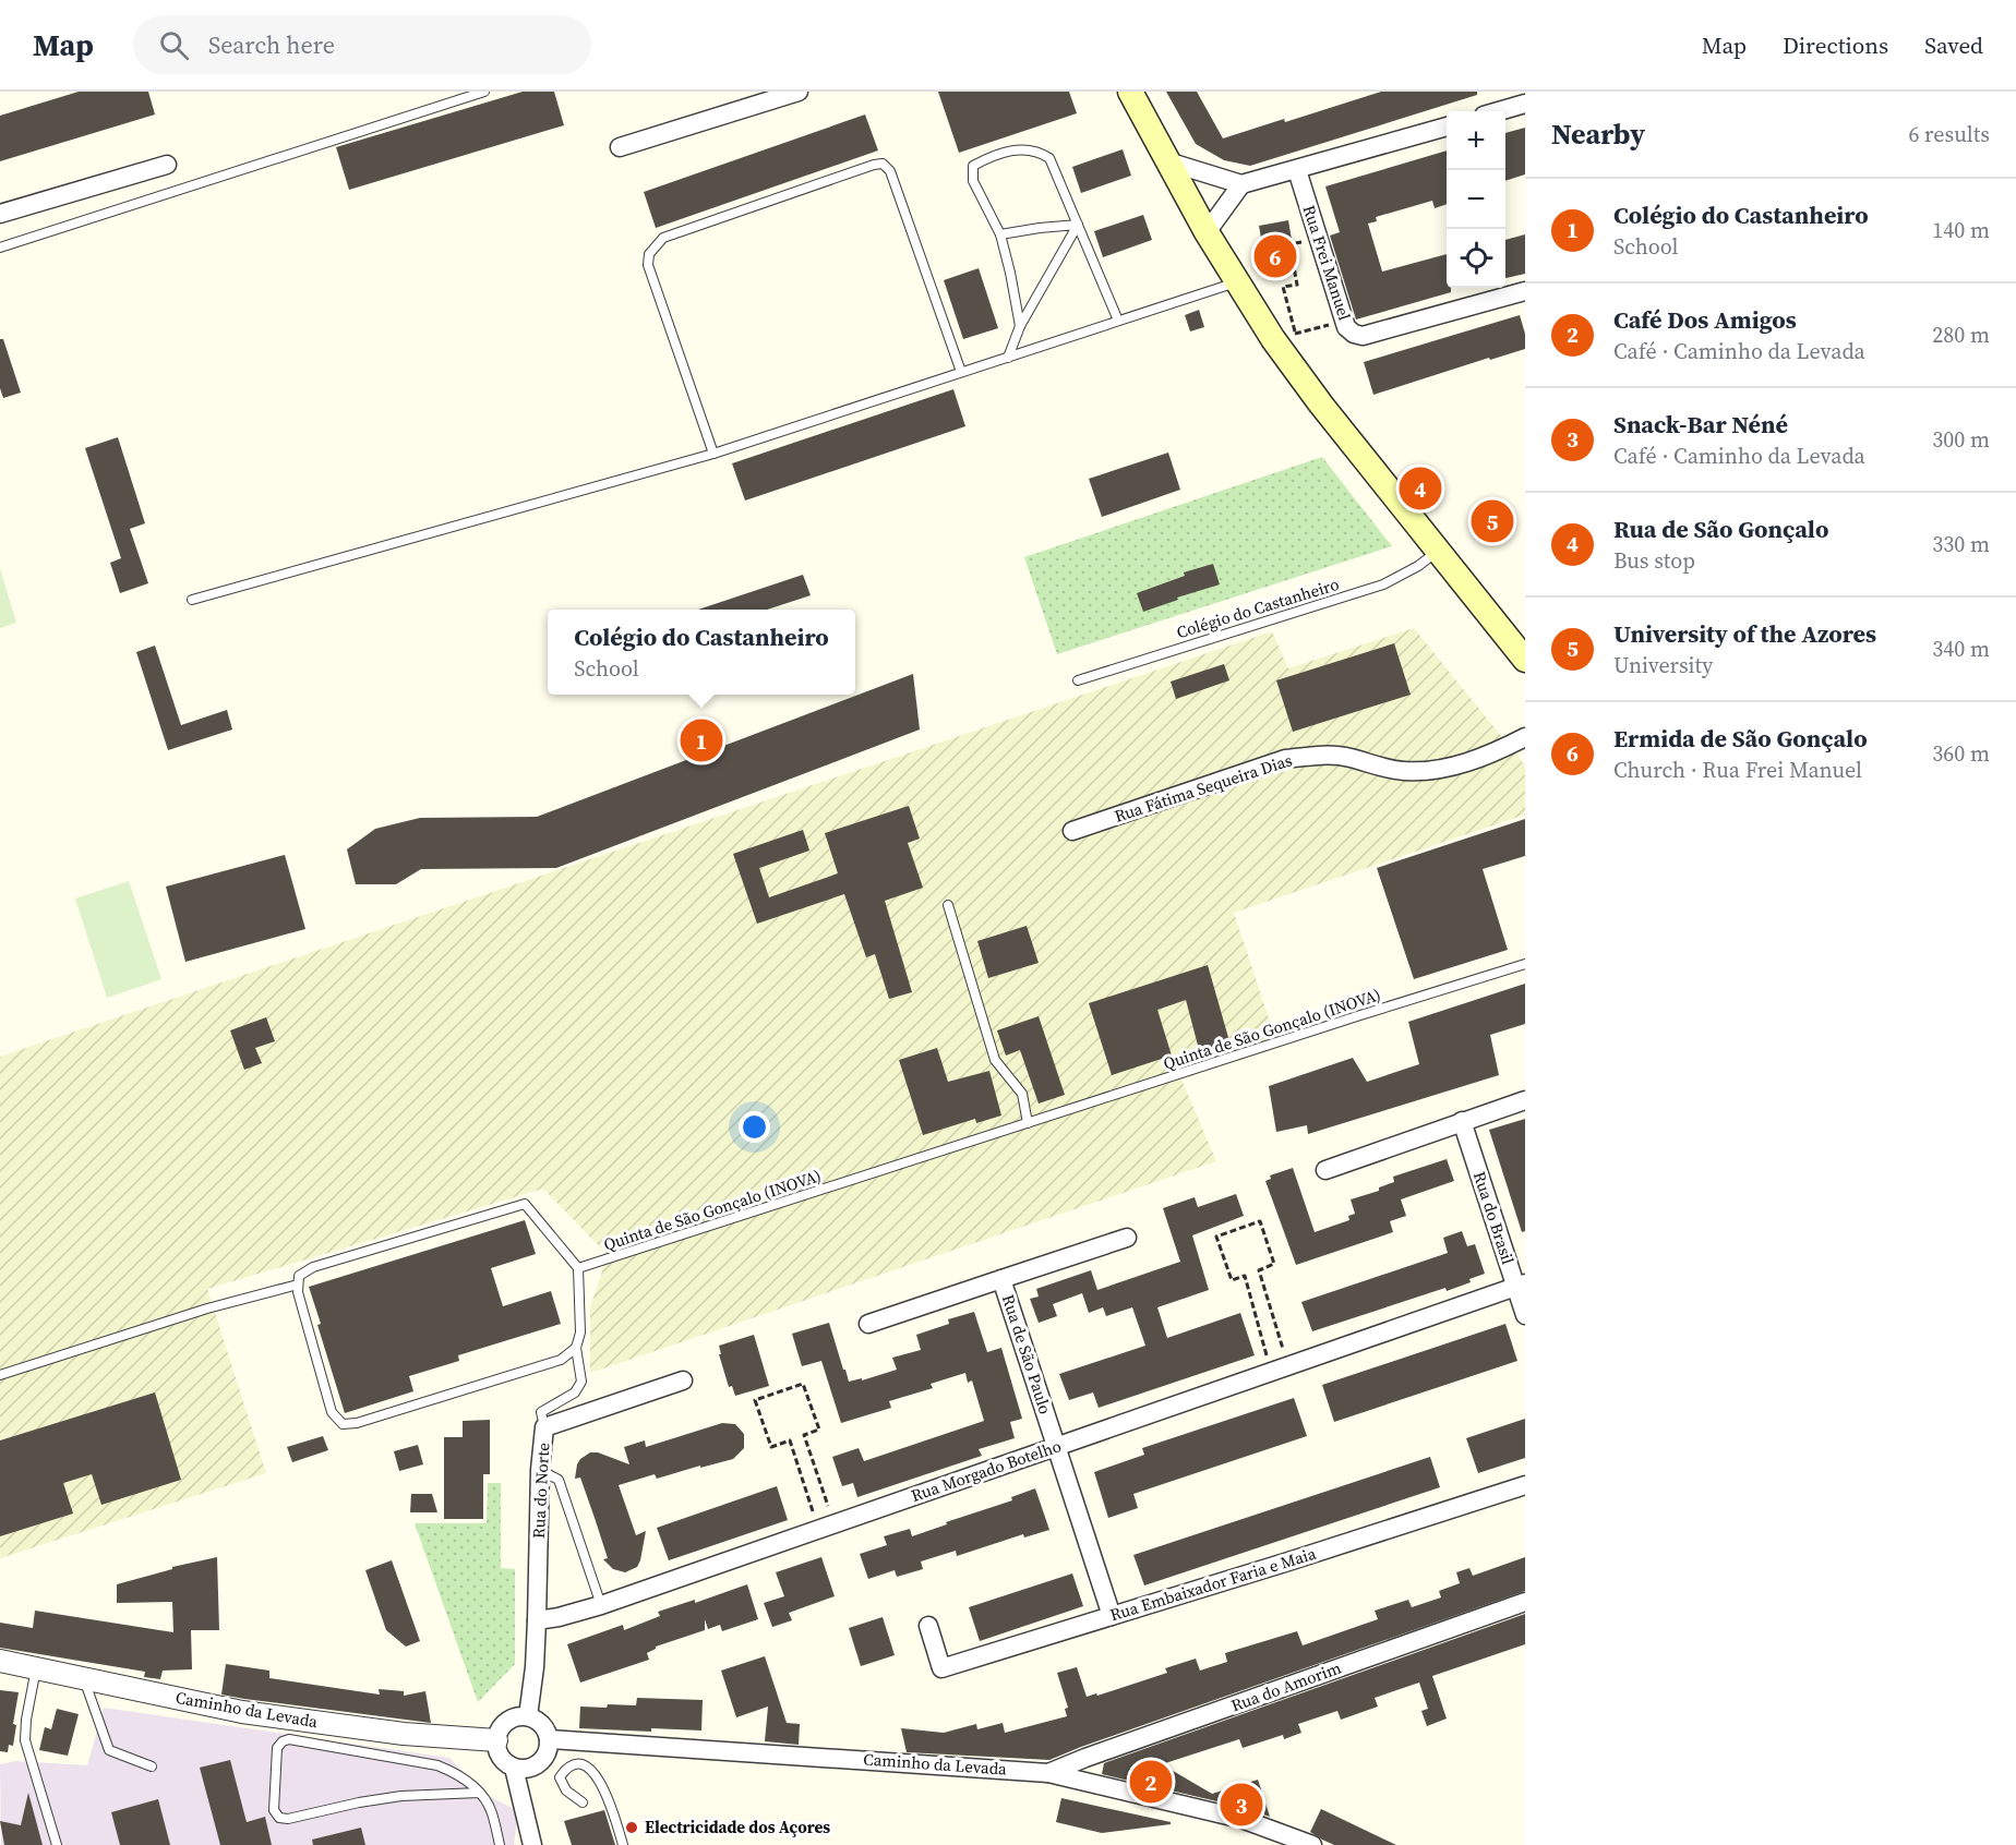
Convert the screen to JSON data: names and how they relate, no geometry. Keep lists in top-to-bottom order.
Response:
{
  "streets": {
    "street": [
      "Rua Frei Manuel",
      "Rua Fátima Sequeira Dias",
      "Rua do Brasil",
      "Rua de São Paulo",
      "Rua Morgado Botelho",
      "Rua do Norte",
      "Rua Embaixador Faria e Maia",
      "Rua do Amorim",
      "Caminho da Levada"
    ],
    "lane": ["Colégio do Castanheiro", "Quinta de São Gonçalo (INOVA)"]
  },
  "crossings": [
    ["Rua do Brasil", "Rua Morgado Botelho"],
    ["Rua de São Paulo", "Rua Morgado Botelho"],
    ["Rua de São Paulo", "Rua Embaixador Faria e Maia"],
    ["Rua Morgado Botelho", "Rua do Norte"],
    ["Rua do Amorim", "Caminho da Levada"]
  ],
  "places": ["Electricidade dos Açores"],
  "page": {
    "header": "Map",
    "search": "Search here",
    "nav": ["Map", "Directions", "Saved"],
    "heading": ["Nearby", "6 results"],
    "map_buttons": ["+", "−"],
    "list": [
      {
        "mark": "1",
        "name": "Colégio do Castanheiro",
        "note": "School",
        "value": "140 m"
      },
      {
        "mark": "2",
        "name": "Café Dos Amigos",
        "note": "Café · Caminho da Levada",
        "value": "280 m"
      },
      {
        "mark": "3",
        "name": "Snack-Bar Néné",
        "note": "Café · Caminho da Levada",
        "value": "300 m"
      },
      {
        "mark": "4",
        "name": "Rua de São Gonçalo",
        "note": "Bus stop",
        "value": "330 m"
      },
      {
        "mark": "5",
        "name": "University of the Azores",
        "note": "University",
        "value": "340 m"
      },
      {
        "mark": "6",
        "name": "Ermida de São Gonçalo",
        "note": "Church · Rua Frei Manuel",
        "value": "360 m"
      }
    ],
    "pins": [
      "6",
      "4",
      "5",
      "1",
      "2",
      "3"
    ],
    "popup": ["Colégio do Castanheiro", "School"]
  }
}
